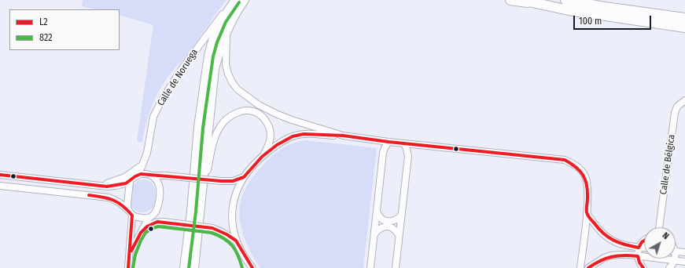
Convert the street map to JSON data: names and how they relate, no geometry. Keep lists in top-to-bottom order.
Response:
{
  "streets": {
    "street": ["Calle de Noruega", "Calle de Bélgica"]
  },
  "lines": ["transit line 822", "transit line L2"],
  "legend": ["L2", "822"],
  "scale_bar": "100 m",
  "north": "top right"
}
